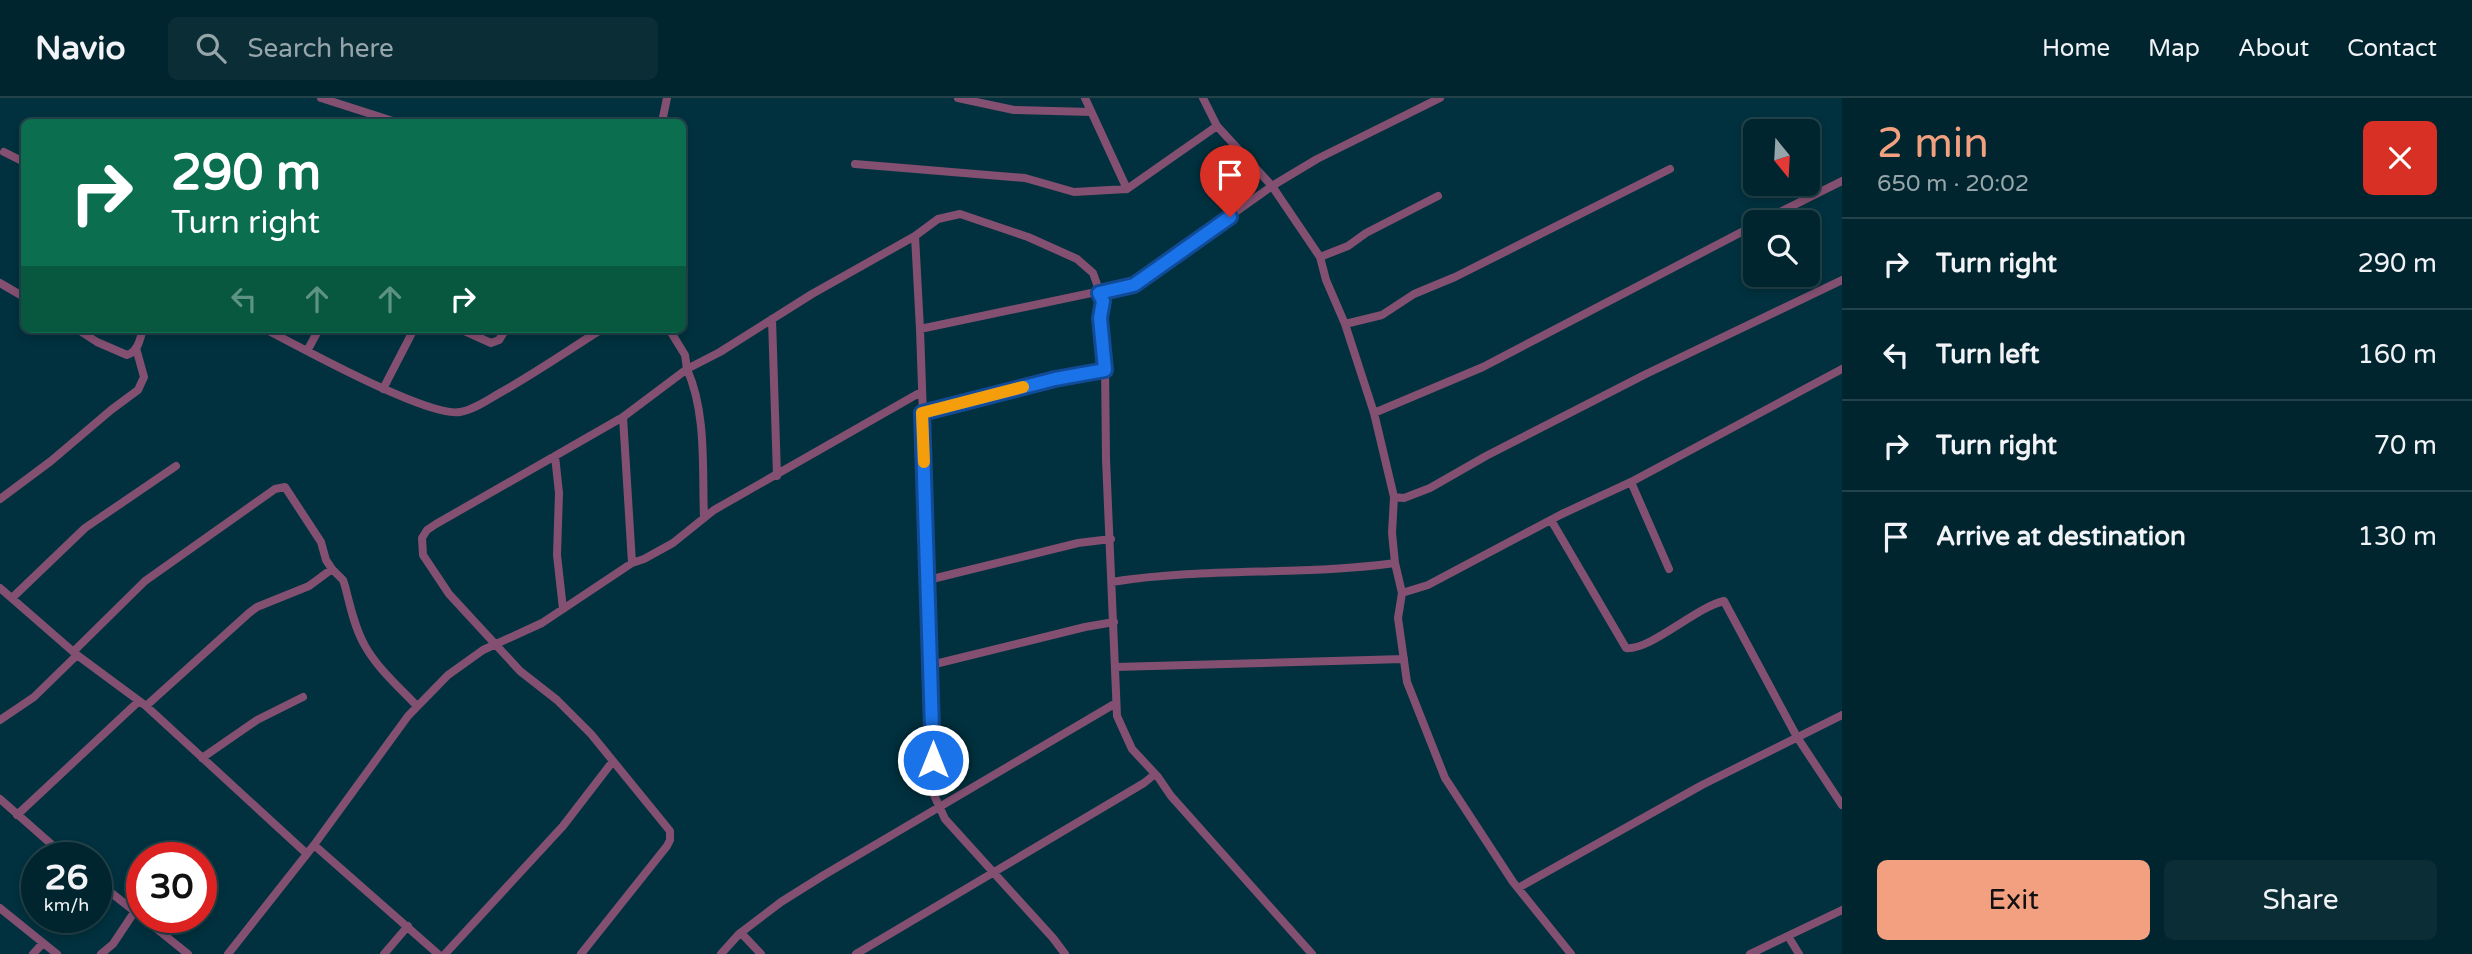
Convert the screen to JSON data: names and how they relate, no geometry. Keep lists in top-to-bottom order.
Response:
{
  "north": "bottom",
  "page": {
    "header": "Navio",
    "search": "Search here",
    "nav": [
      "Home",
      "Map",
      "About",
      "Contact"
    ],
    "heading": ["2 min", "650 m · 20:02"],
    "turn": ["290 m", "Turn right"],
    "list": [
      {
        "name": "Turn right",
        "value": "290 m"
      },
      {
        "name": "Turn left",
        "value": "160 m"
      },
      {
        "name": "Turn right",
        "value": "70 m"
      },
      {
        "name": "Arrive at destination",
        "value": "130 m"
      }
    ],
    "speed": "26 km/h",
    "limit": "30",
    "buttons": ["Exit", "Share"]
  }
}
